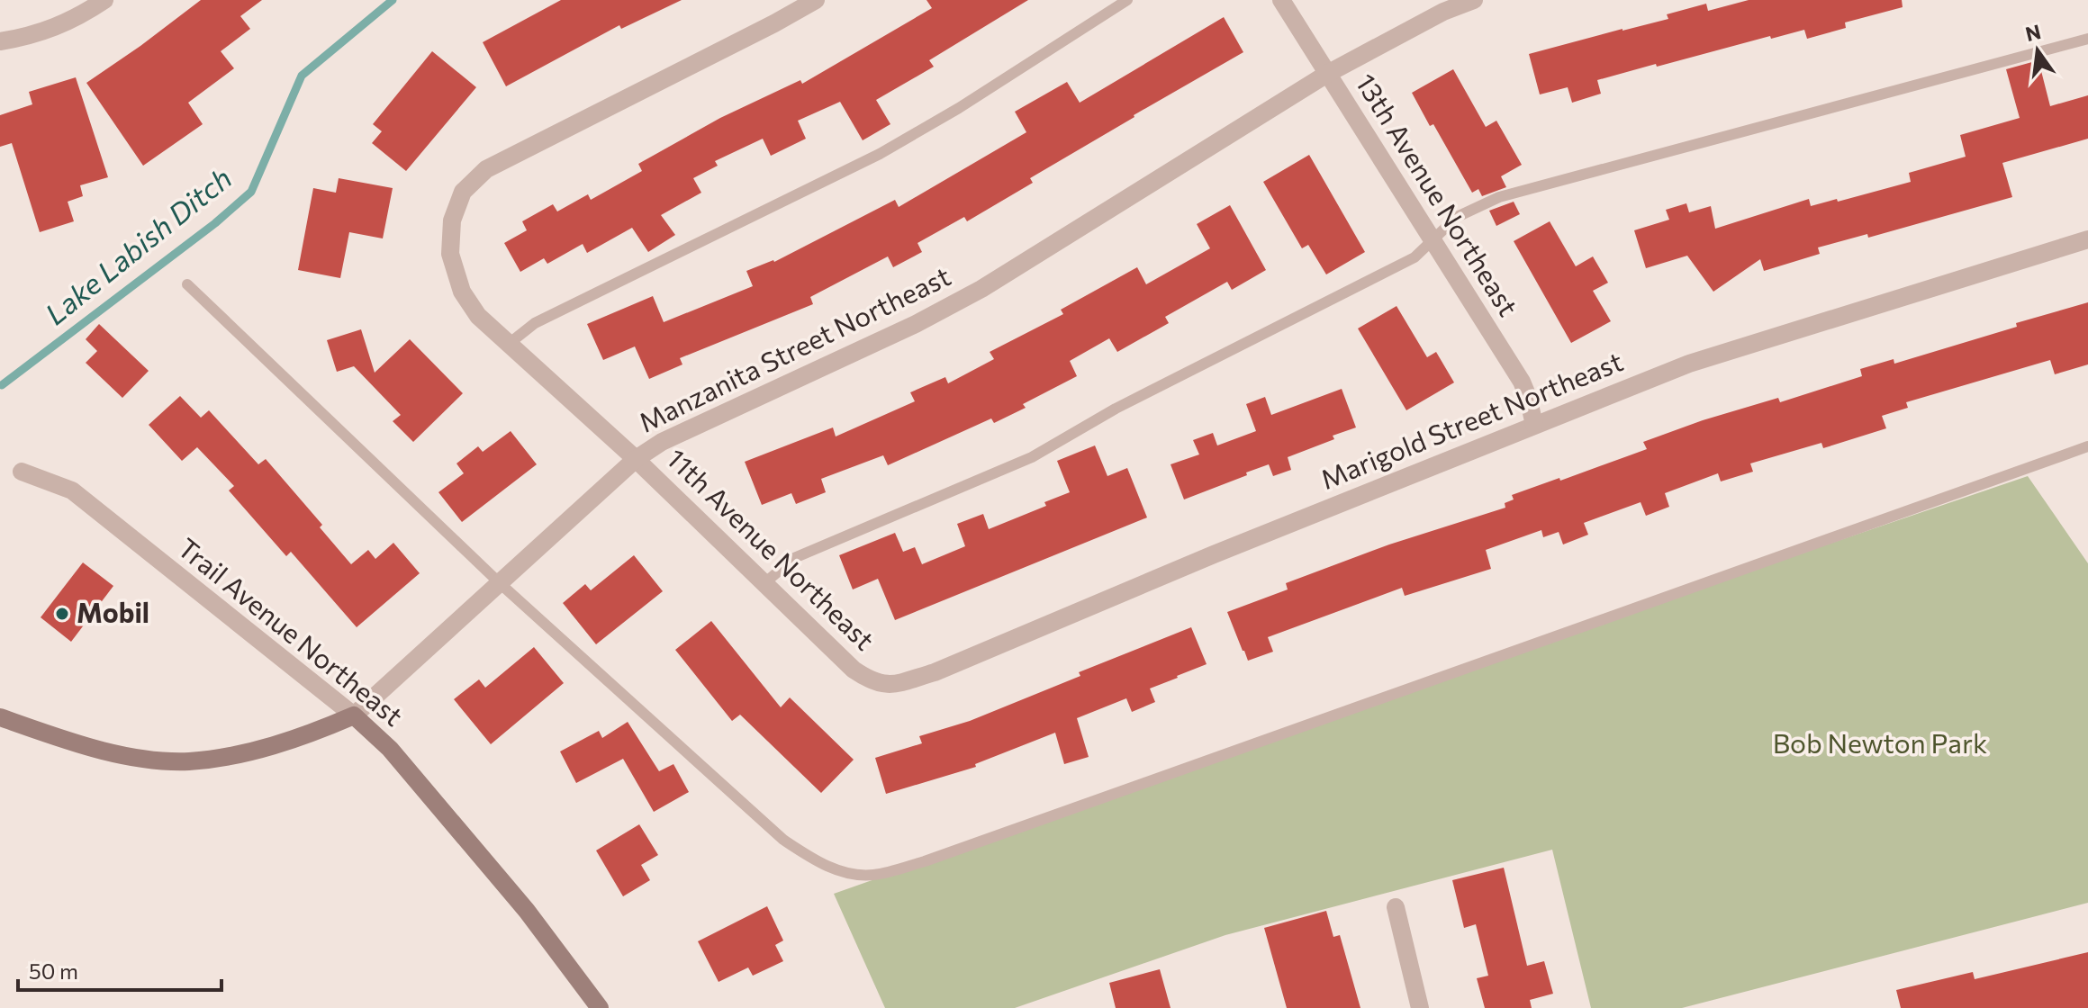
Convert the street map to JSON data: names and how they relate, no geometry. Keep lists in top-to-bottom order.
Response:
{
  "streets": {
    "street": [
      "13th Avenue Northeast",
      "Manzanita Street Northeast",
      "Marigold Street Northeast",
      "11th Avenue Northeast",
      "Trail Avenue Northeast"
    ]
  },
  "crossings": [
    ["13th Avenue Northeast", "Manzanita Street Northeast"],
    ["13th Avenue Northeast", "Marigold Street Northeast"],
    ["Manzanita Street Northeast", "11th Avenue Northeast"],
    ["Manzanita Street Northeast", "Trail Avenue Northeast"],
    ["Marigold Street Northeast", "11th Avenue Northeast"]
  ],
  "water": ["Lake Labish Ditch"],
  "parks": ["Bob Newton Park"],
  "places": ["Mobil"],
  "scale_bar": "50 m",
  "north": "top"
}
